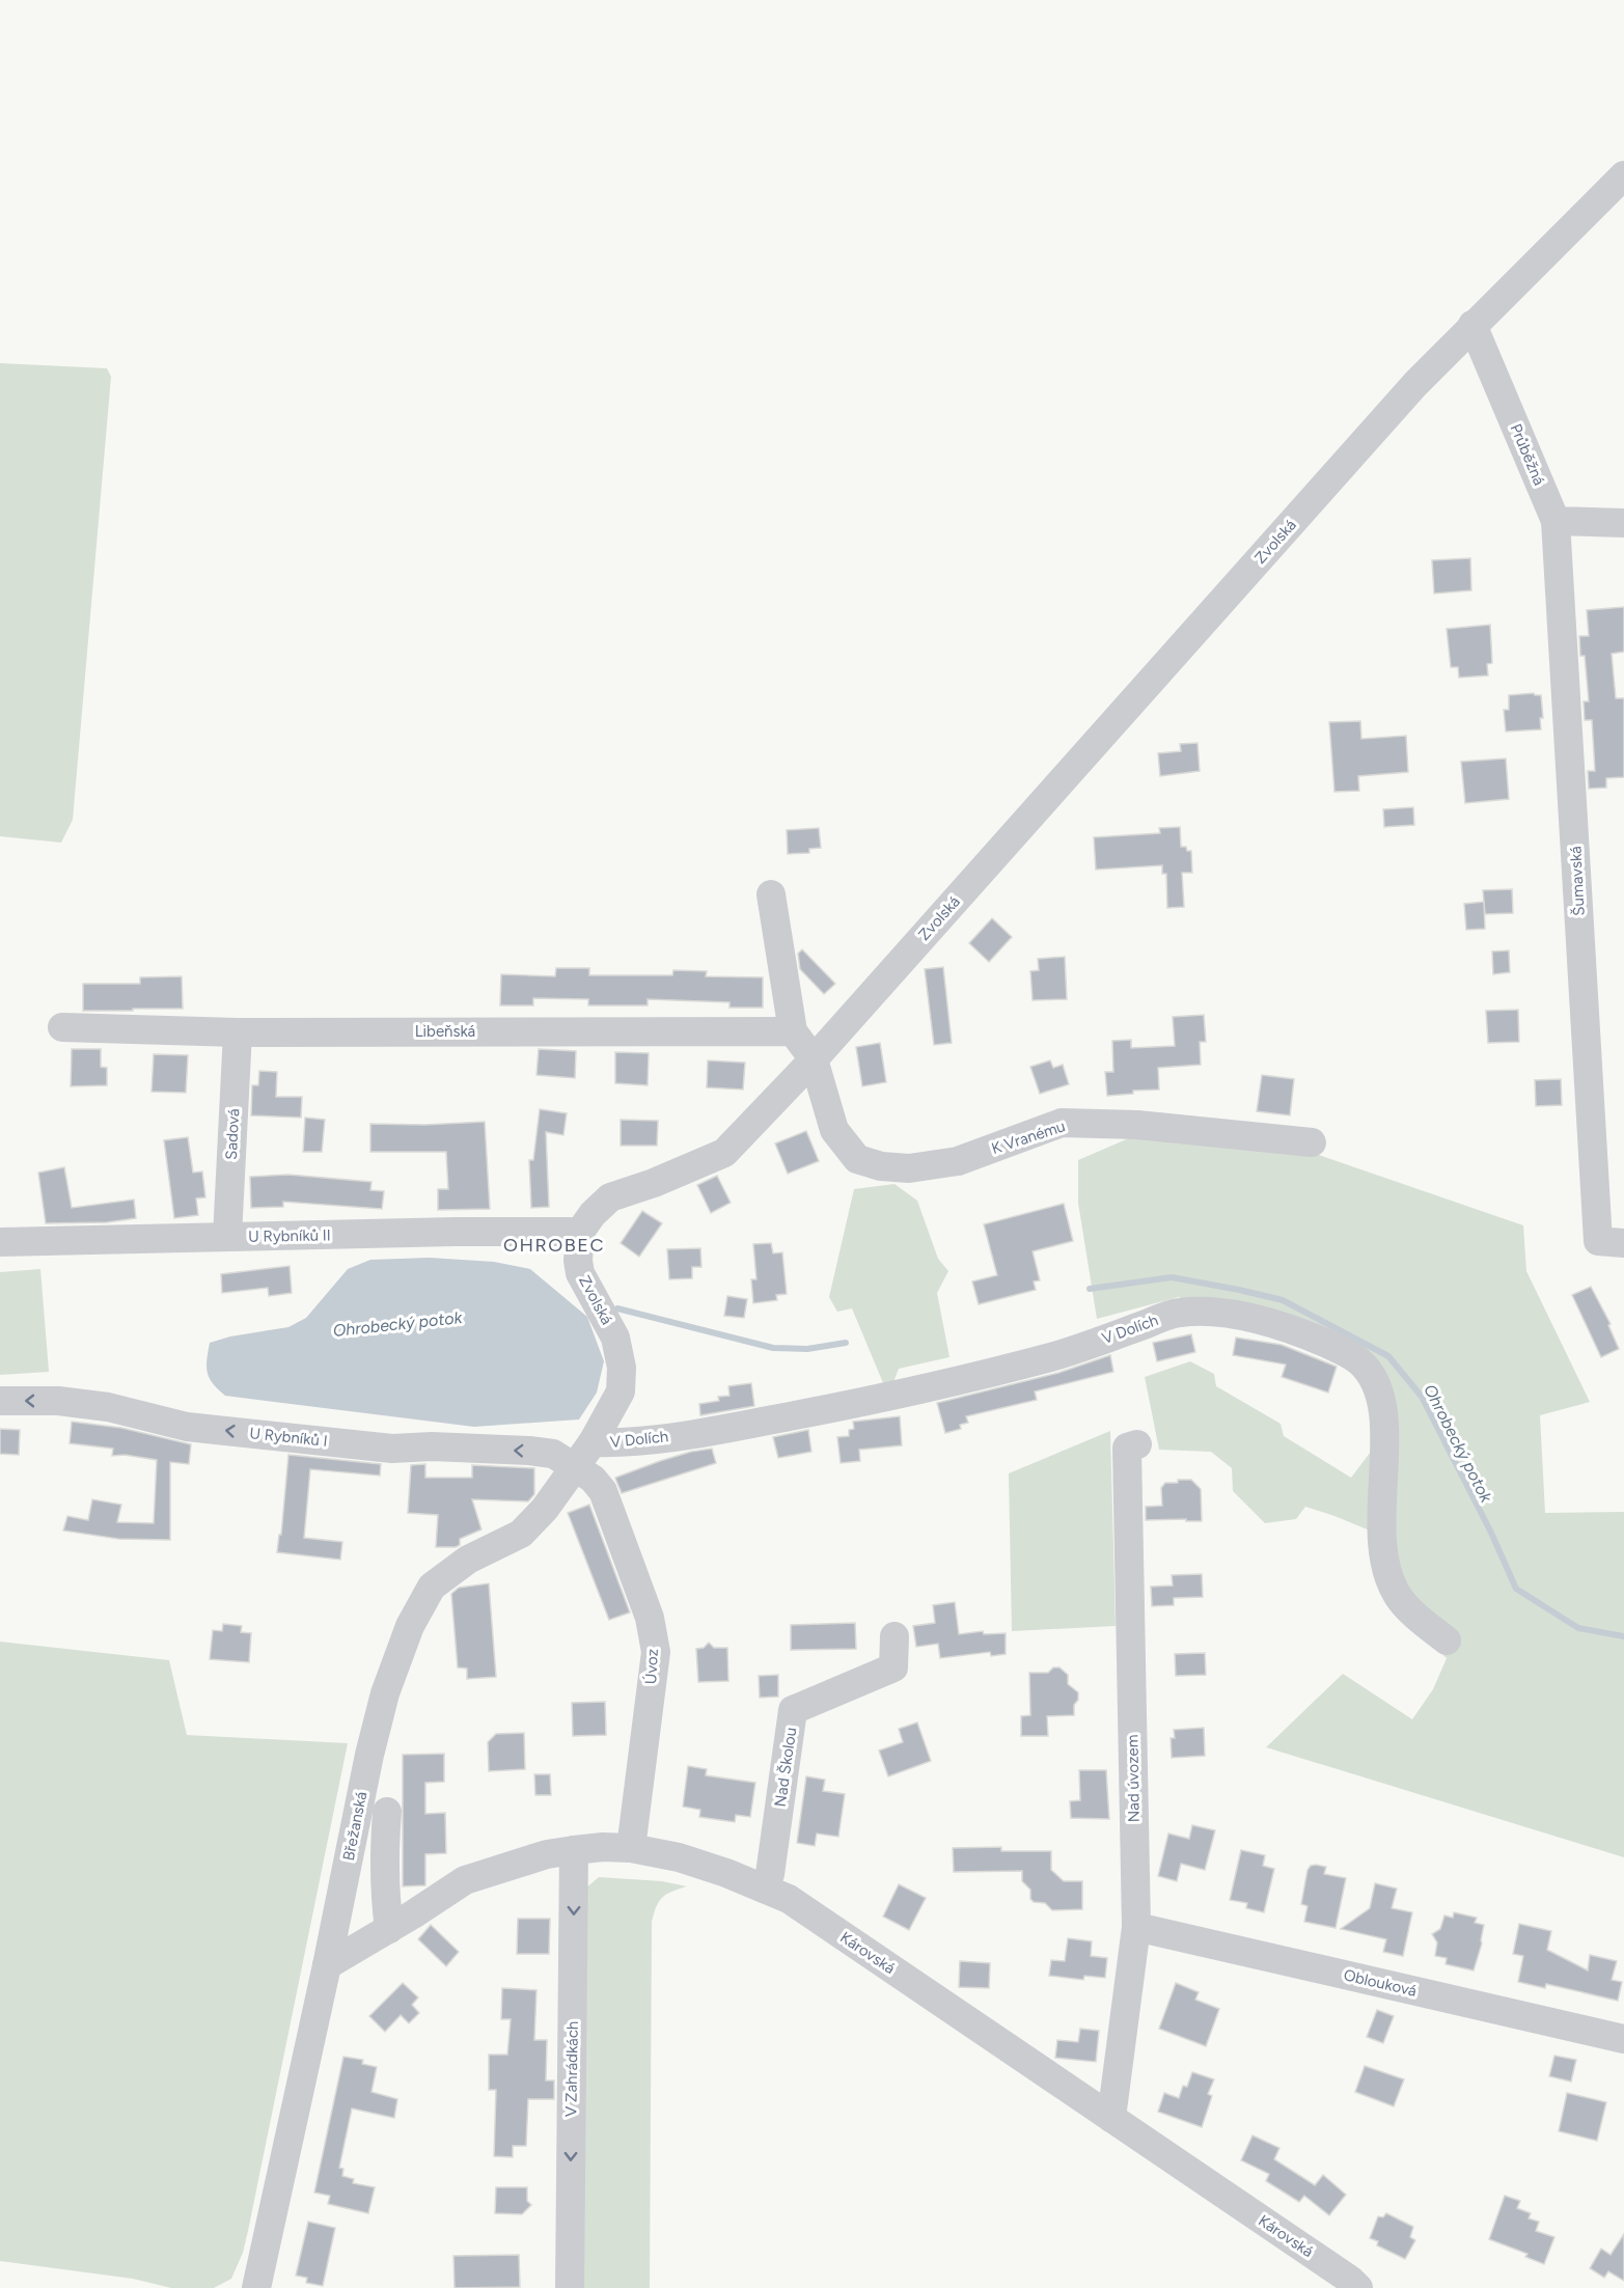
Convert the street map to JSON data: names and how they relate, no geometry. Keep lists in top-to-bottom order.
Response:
{
  "streets": {
    "street": [
      "Průběžná",
      "Zvolská",
      "Šumavská",
      "Libeňská",
      "Sadová",
      "K Vranému",
      "U Rybníků II",
      "V Dolích",
      "U Rybníků I",
      "Úvoz",
      "Nad Školou",
      "Nad úvozem",
      "Břežanská",
      "Károvská",
      "Oblouková",
      "V Zahrádkách"
    ]
  },
  "crossings": [
    ["Průběžná", "Zvolská"],
    ["Průběžná", "Šumavská"],
    ["Zvolská", "K Vranému"],
    ["Zvolská", "U Rybníků II"],
    ["Zvolská", "V Dolích"],
    ["Zvolská", "Břežanská"],
    ["Libeňská", "Sadová"],
    ["Sadová", "U Rybníků II"],
    ["V Dolích", "Břežanská"],
    ["U Rybníků I", "Úvoz"],
    ["U Rybníků I", "Břežanská"],
    ["Úvoz", "Břežanská"],
    ["Úvoz", "Károvská"],
    ["Nad Školou", "Károvská"],
    ["Nad úvozem", "Károvská"],
    ["Nad úvozem", "Oblouková"],
    ["Břežanská", "Károvská"],
    ["Károvská", "V Zahrádkách"]
  ],
  "one_way": ["U Rybníků I", "V Zahrádkách"],
  "districts": ["OHROBEC"],
  "water": ["Ohrobecký potok"]
}
